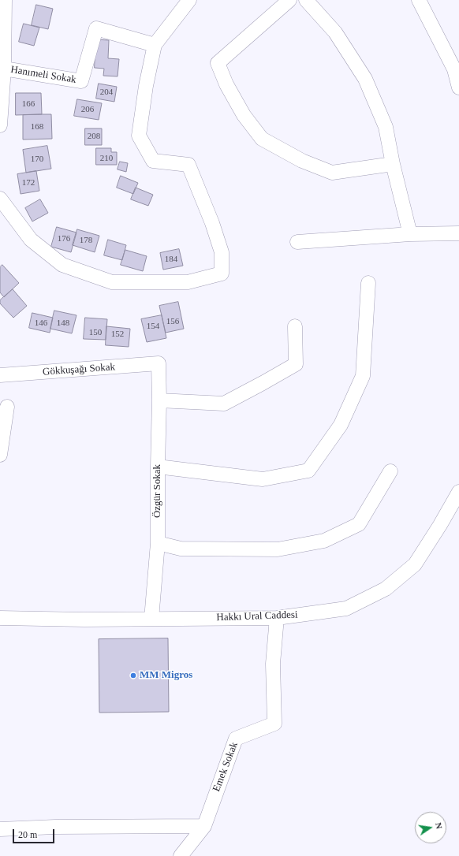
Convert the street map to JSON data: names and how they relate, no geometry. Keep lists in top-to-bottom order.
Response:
{
  "streets": {
    "street": [
      "Hanımeli Sokak",
      "Gökkuşağı Sokak",
      "Özgür Sokak",
      "Hakkı Ural Caddesi",
      "Emek Sokak"
    ]
  },
  "crossings": [
    ["Gökkuşağı Sokak", "Özgür Sokak"],
    ["Özgür Sokak", "Hakkı Ural Caddesi"],
    ["Hakkı Ural Caddesi", "Emek Sokak"]
  ],
  "places": ["MM Migros"],
  "house_numbers": [
    "204",
    "166",
    "206",
    "168",
    "208",
    "210",
    "170",
    "172",
    "176",
    "178",
    "184",
    "156",
    "146",
    "148",
    "154",
    "150",
    "152"
  ],
  "scale_bar": "20 m",
  "north": "right"
}
